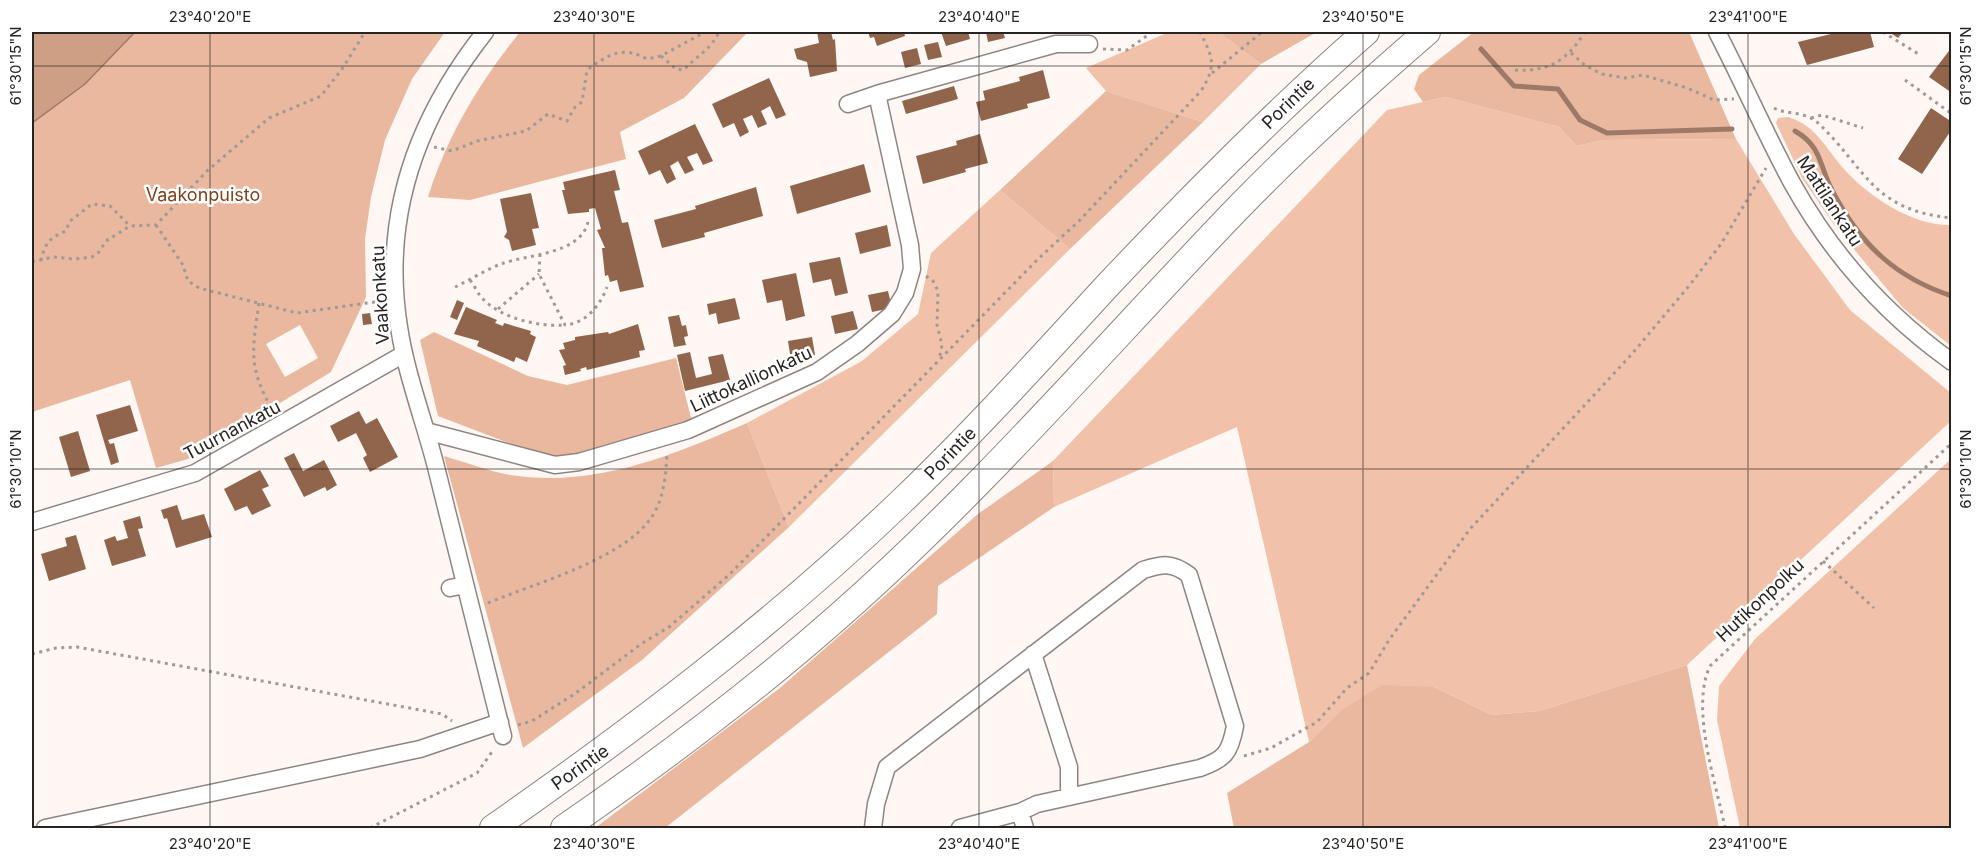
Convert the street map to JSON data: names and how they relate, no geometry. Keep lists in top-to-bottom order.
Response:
{
  "streets": {
    "highway": ["Porintie"],
    "street": [
      "Mattilankatu",
      "Vaakonkatu",
      "Liittokallionkatu",
      "Tuurnankatu"
    ],
    "path": ["Hutikonpolku"]
  },
  "crossings": [
    ["Vaakonkatu", "Liittokallionkatu"],
    ["Vaakonkatu", "Tuurnankatu"]
  ],
  "parks": ["Vaakonpuisto"],
  "coordinates": [
    "23°40'20\"E",
    "23°40'30\"E",
    "23°40'40\"E",
    "23°40'50\"E",
    "23°41'00\"E",
    "61°30'15\"N",
    "61°30'10\"N"
  ]
}
